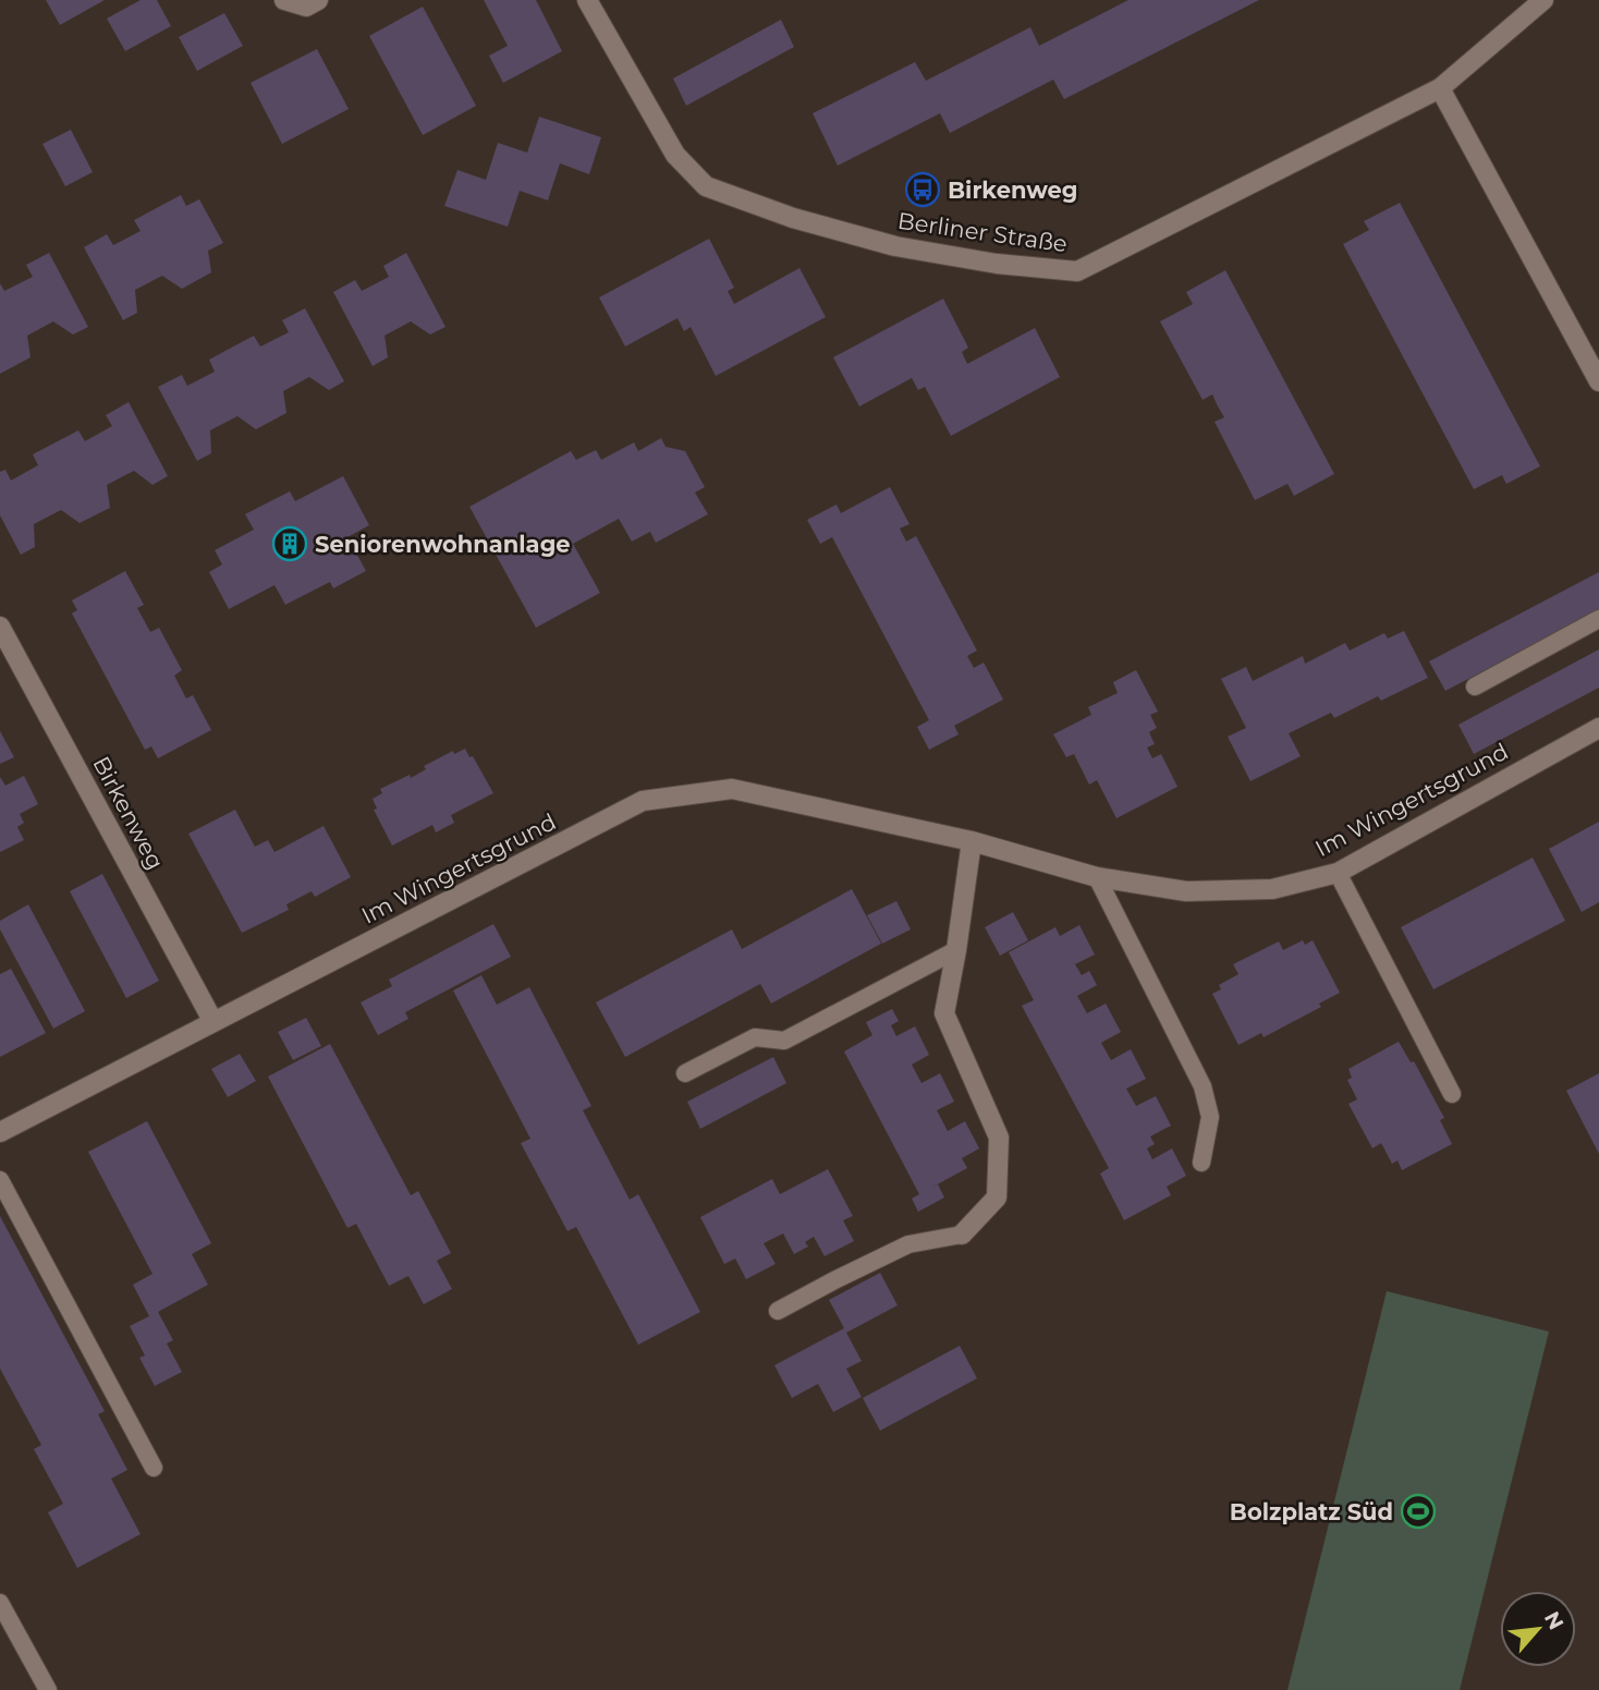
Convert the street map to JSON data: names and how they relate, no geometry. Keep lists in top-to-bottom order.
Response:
{
  "streets": {
    "street": ["Berliner Straße", "Im Wingertsgrund", "Birkenweg"]
  },
  "crossings": [
    ["Im Wingertsgrund", "Birkenweg"]
  ],
  "places": {
    "bus stop": ["Birkenweg"],
    "building": ["Seniorenwohnanlage"],
    "sports": ["Bolzplatz Süd"]
  },
  "north": "top right"
}
